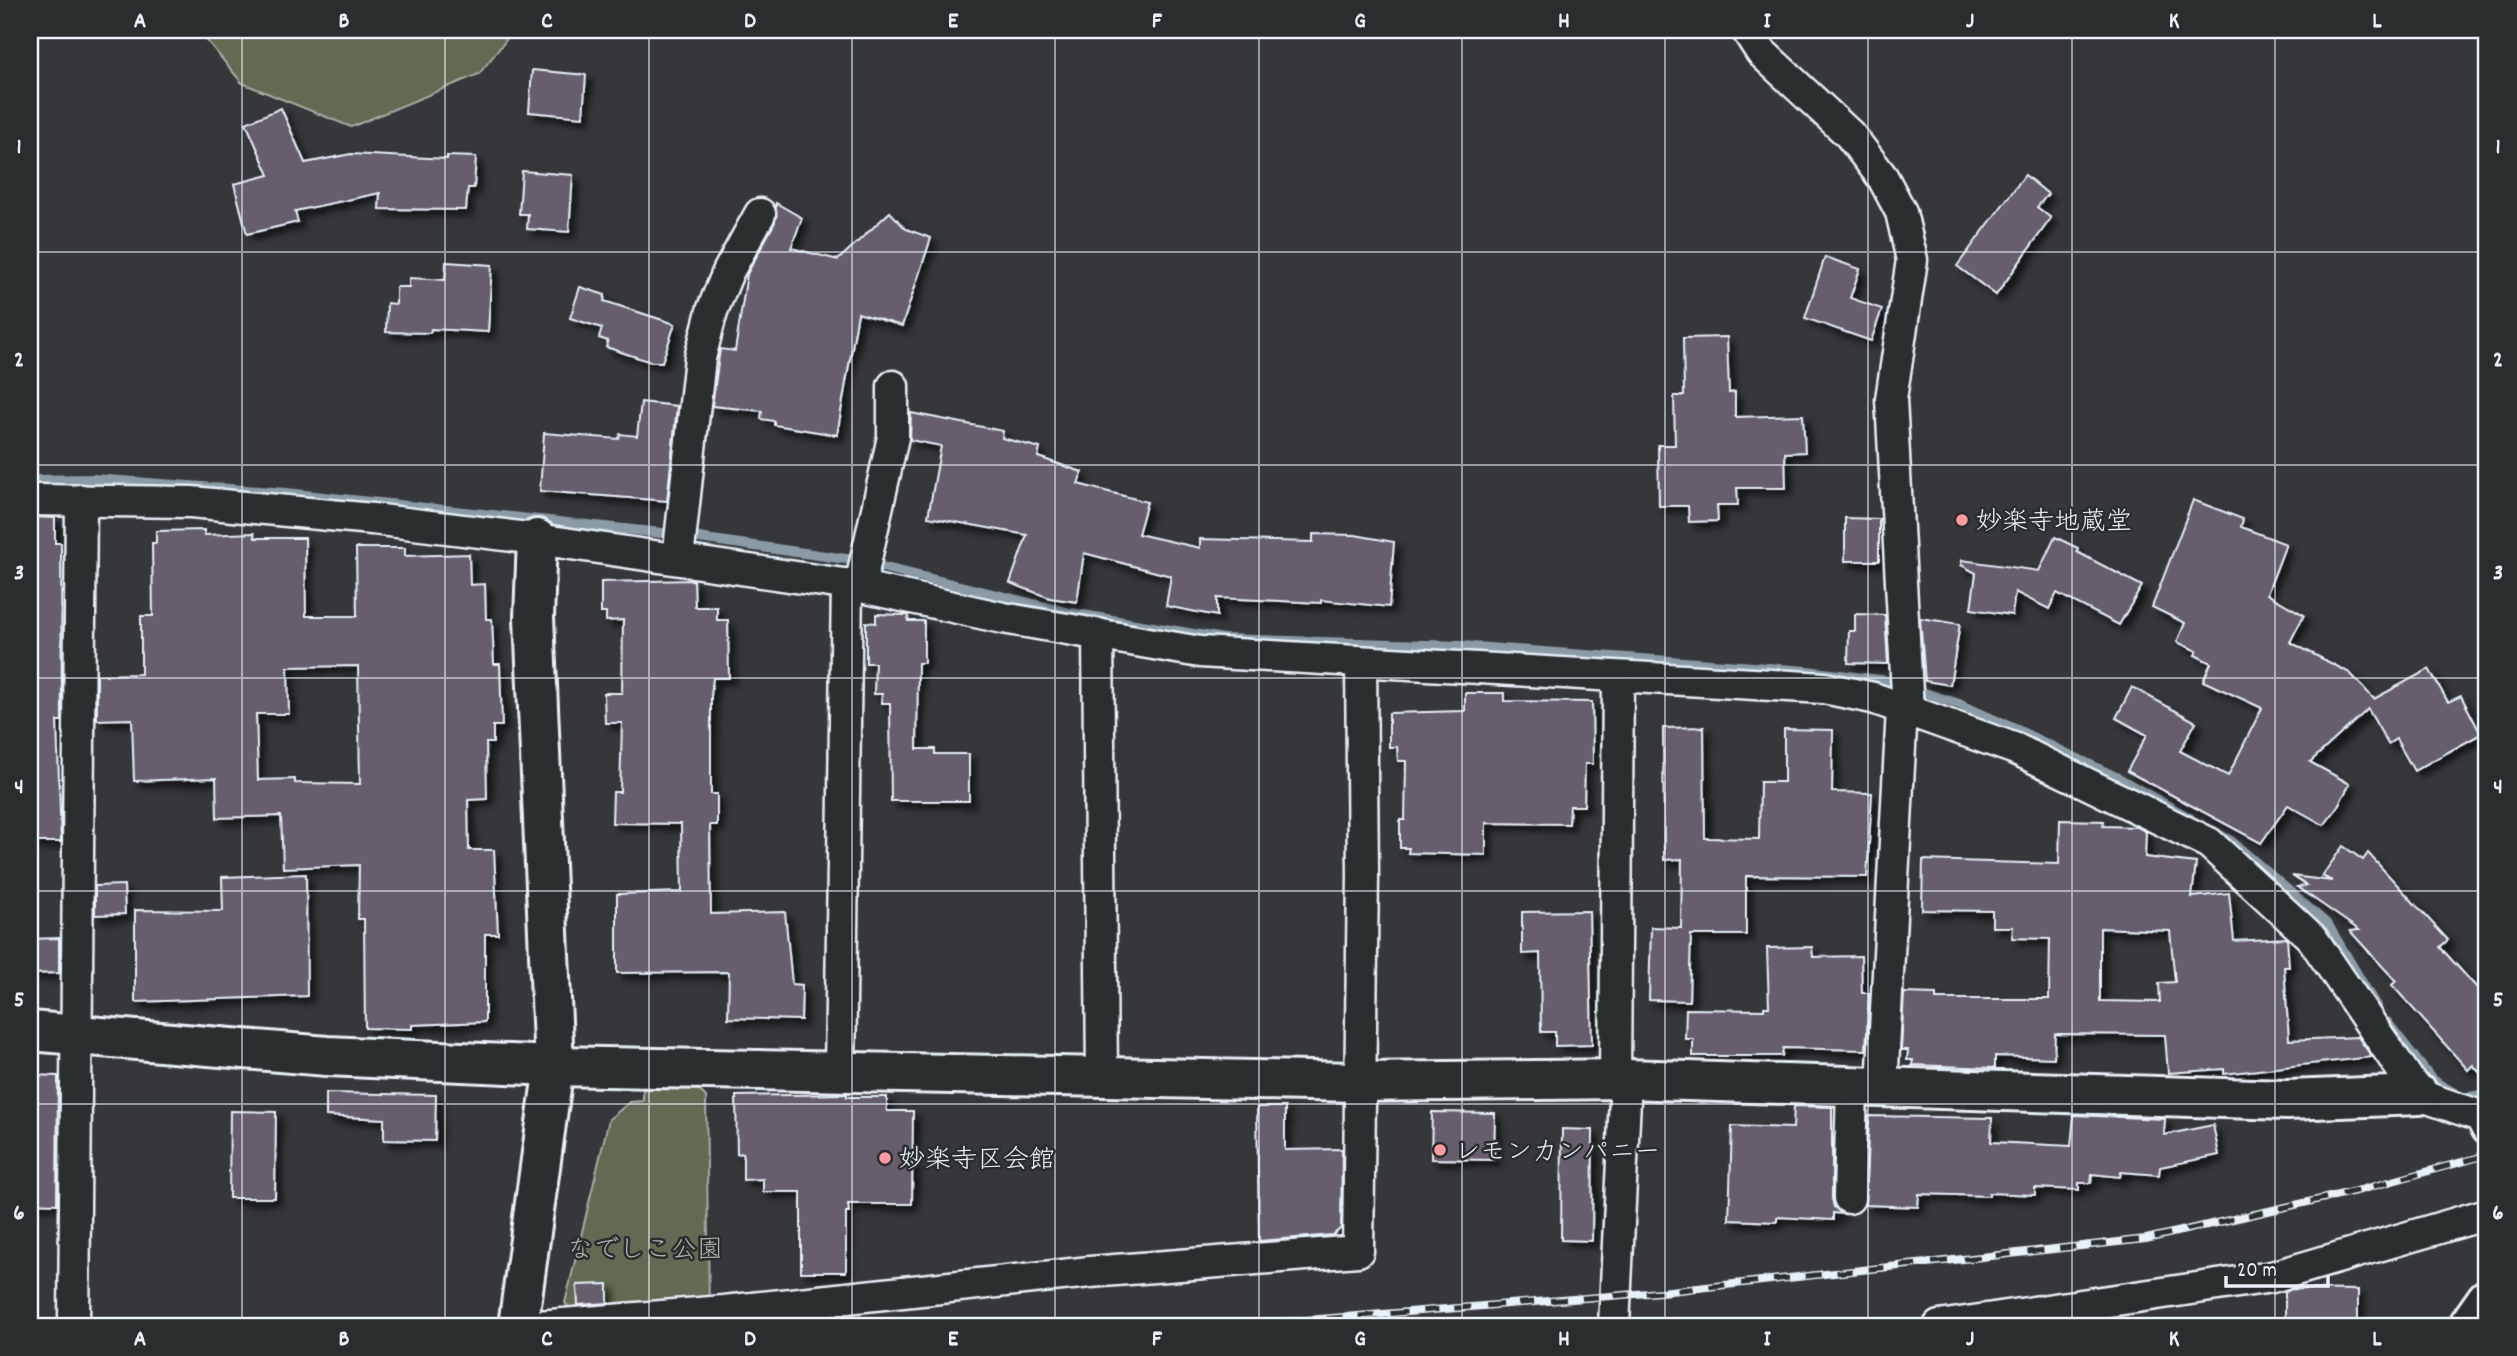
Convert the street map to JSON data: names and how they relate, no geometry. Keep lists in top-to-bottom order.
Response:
{
  "parks": ["なでしこ公園"],
  "places": ["妙楽寺地蔵堂", "レモンカンパニー", "妙楽寺区会館"],
  "scale_bar": "20 m",
  "grid": {
    "columns": [
      "A",
      "B",
      "C",
      "D",
      "E",
      "F",
      "G",
      "H",
      "I",
      "J",
      "K",
      "L"
    ],
    "rows": [
      "1",
      "2",
      "3",
      "4",
      "5",
      "6"
    ]
  }
}
